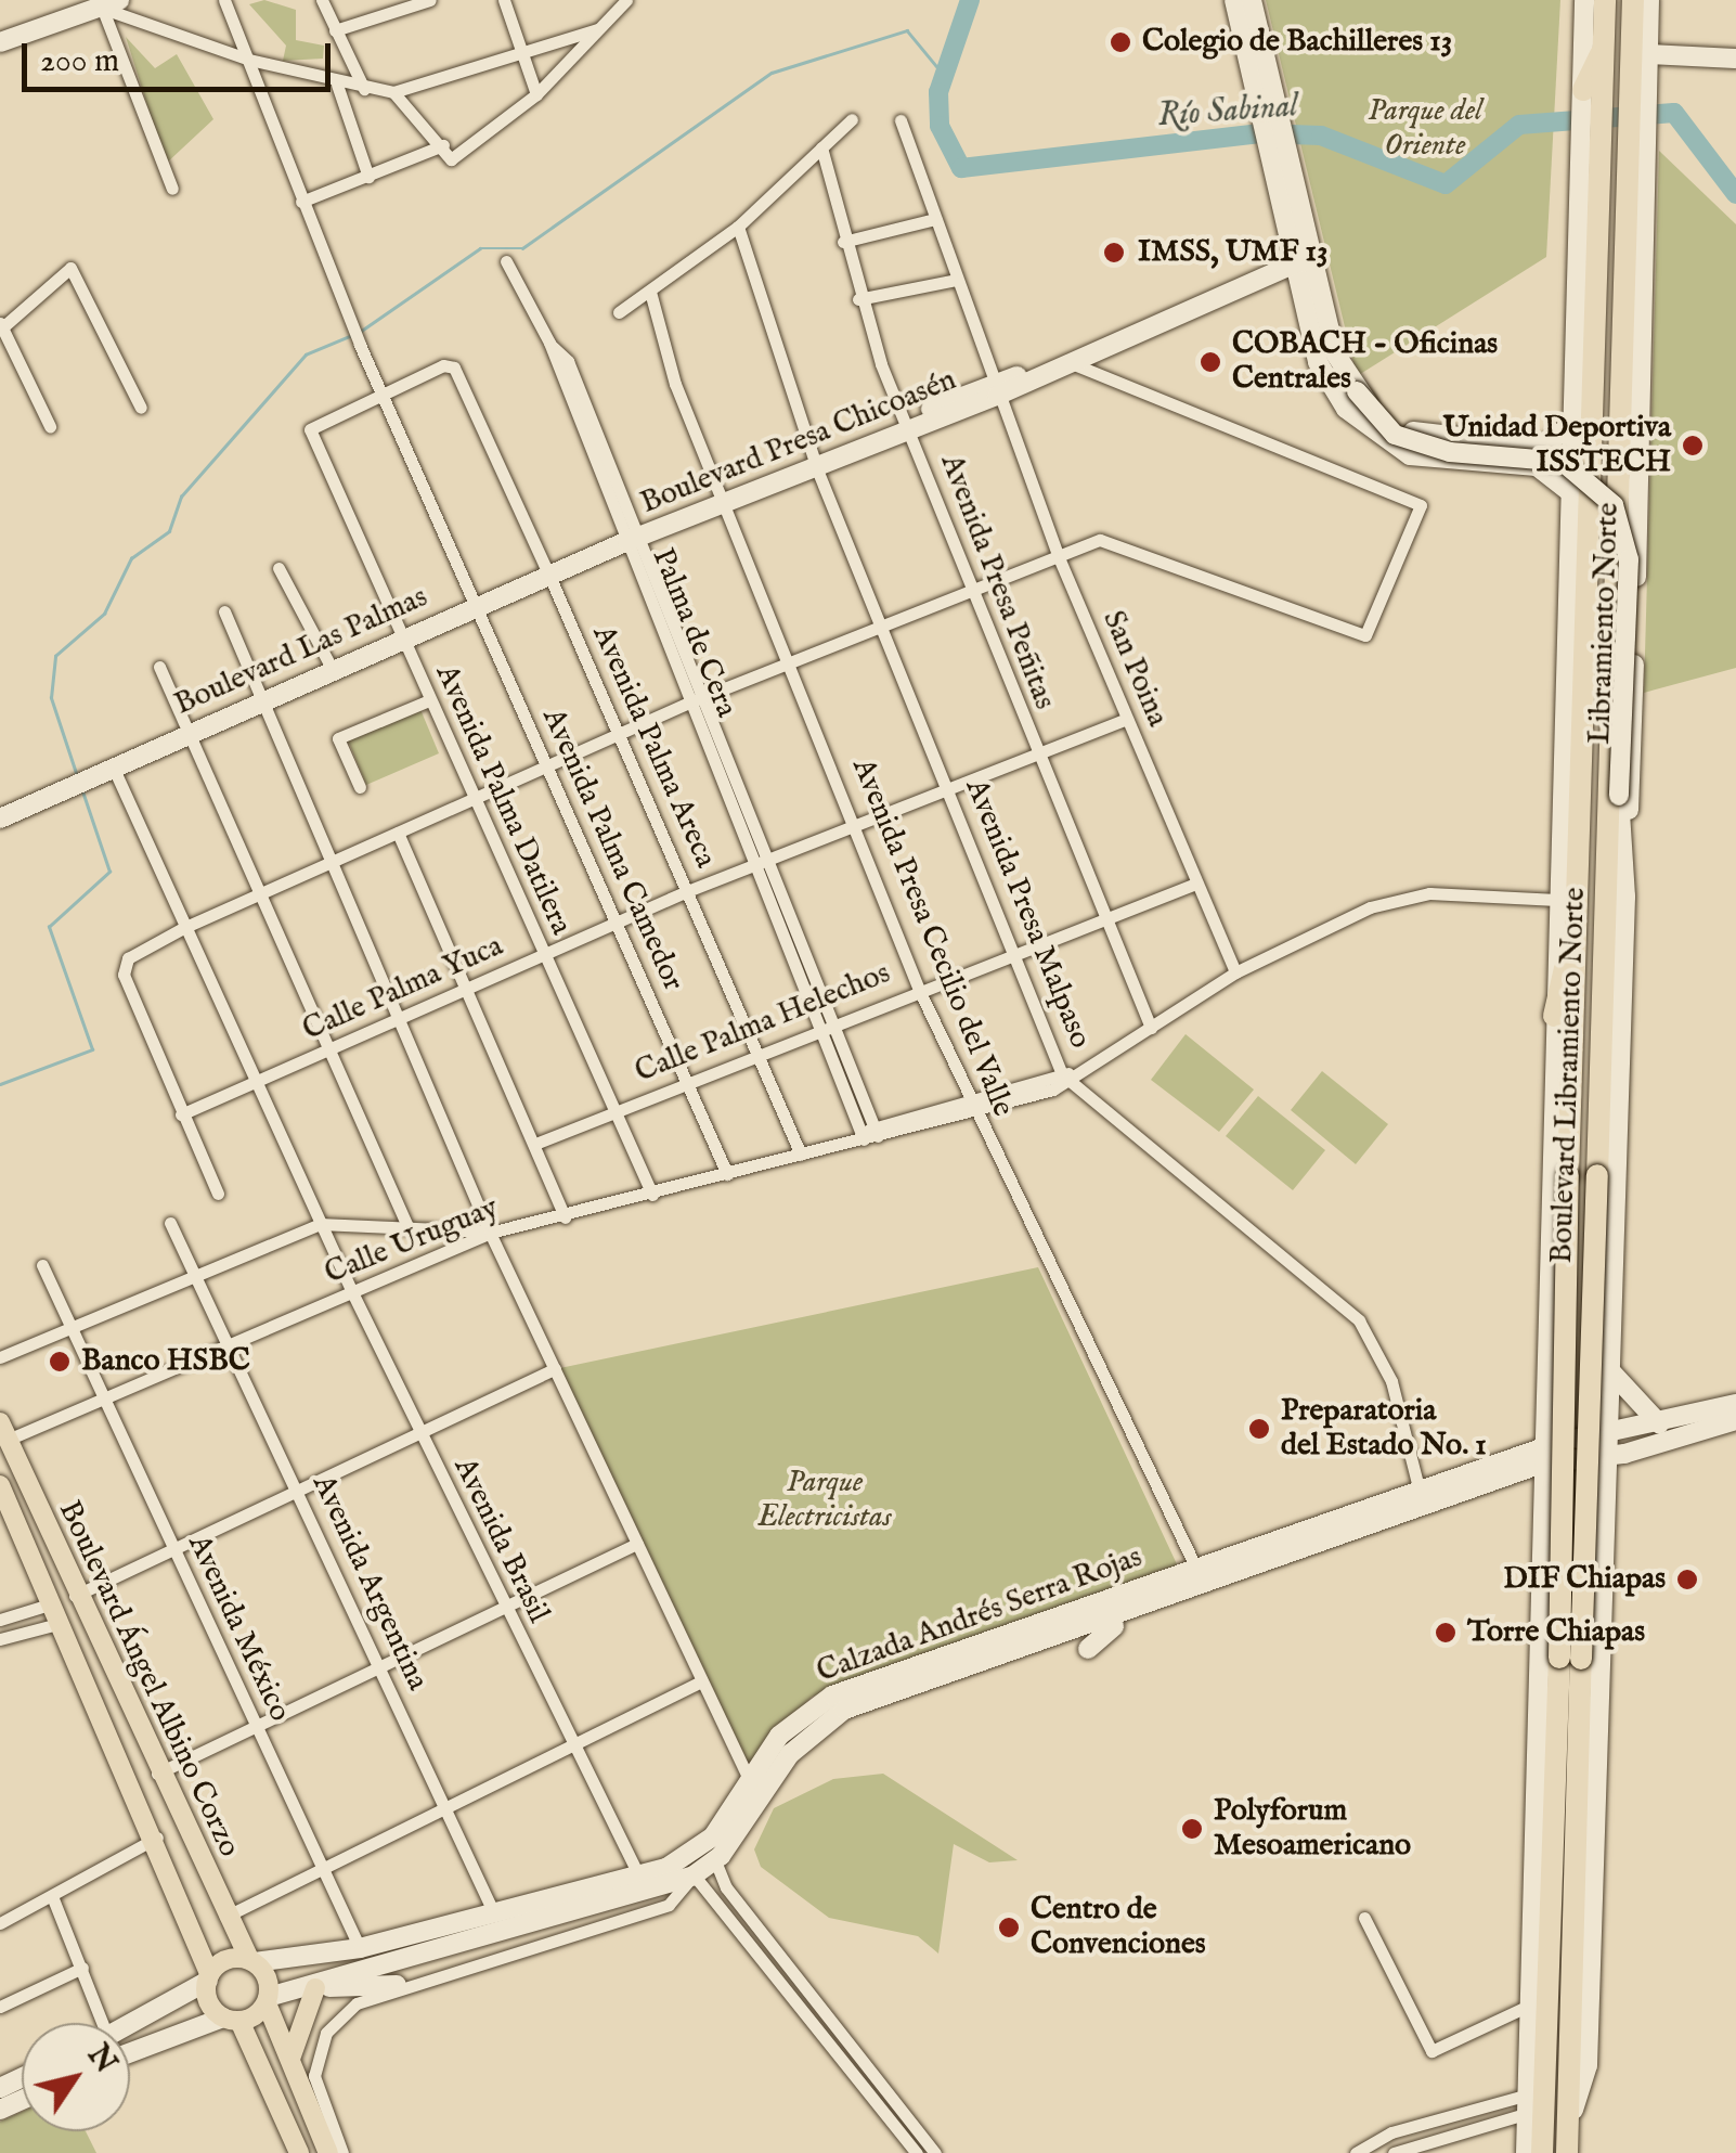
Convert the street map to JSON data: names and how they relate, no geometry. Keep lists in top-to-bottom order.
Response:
{
  "streets": {
    "highway": ["Boulevard Libramiento Norte"],
    "main road": [
      "Boulevard Presa Chicoasén",
      "Libramiento Norte",
      "Boulevard Las Palmas",
      "Calzada Andrés Serra Rojas",
      "Boulevard Ángel Albino Corzo"
    ],
    "street": [
      "Avenida Presa Peñitas",
      "Palma de Cera",
      "San Poina",
      "Avenida Palma Areca",
      "Avenida Palma Datilera",
      "Avenida Palma Camedor",
      "Avenida Presa Malpaso",
      "Avenida Presa Cecilio del Valle",
      "Calle Palma Yuca",
      "Calle Palma Helechos",
      "Calle Uruguay",
      "Avenida Brasil",
      "Avenida Argentina",
      "Avenida México"
    ]
  },
  "crossings": [
    ["Boulevard Presa Chicoasén", "Avenida Presa Peñitas"],
    ["Boulevard Presa Chicoasén", "Palma de Cera"],
    ["Boulevard Presa Chicoasén", "Boulevard Las Palmas"],
    ["Boulevard Presa Chicoasén", "San Poina"],
    ["Boulevard Presa Chicoasén", "Avenida Presa Malpaso"],
    ["Boulevard Presa Chicoasén", "Avenida Presa Cecilio del Valle"],
    ["Avenida Presa Peñitas", "Calle Palma Yuca"],
    ["Avenida Presa Peñitas", "Calle Palma Helechos"],
    ["Avenida Presa Peñitas", "Calle Uruguay"],
    ["Libramiento Norte", "Boulevard Libramiento Norte"],
    ["Libramiento Norte", "Calle Uruguay"],
    ["Libramiento Norte", "Calzada Andrés Serra Rojas"],
    ["Palma de Cera", "Boulevard Las Palmas"],
    ["Palma de Cera", "Calle Palma Yuca"],
    ["Palma de Cera", "Calle Palma Helechos"],
    ["Palma de Cera", "Calle Uruguay"],
    ["Boulevard Las Palmas", "Avenida Palma Areca"],
    ["Boulevard Las Palmas", "Avenida Palma Datilera"],
    ["Boulevard Las Palmas", "Avenida Palma Camedor"],
    ["Boulevard Las Palmas", "Avenida Brasil"],
    ["San Poina", "Calle Palma Yuca"],
    ["San Poina", "Calle Palma Helechos"],
    ["San Poina", "Calle Uruguay"],
    ["Avenida Palma Areca", "Avenida Palma Datilera"],
    ["Avenida Palma Areca", "Avenida Palma Camedor"],
    ["Avenida Palma Areca", "Calle Palma Yuca"],
    ["Avenida Palma Areca", "Calle Palma Helechos"],
    ["Avenida Palma Areca", "Calle Uruguay"],
    ["Avenida Palma Datilera", "Avenida Palma Camedor"],
    ["Avenida Palma Datilera", "Calle Palma Yuca"],
    ["Avenida Palma Datilera", "Calle Palma Helechos"],
    ["Avenida Palma Datilera", "Calle Uruguay"],
    ["Avenida Palma Camedor", "Calle Palma Yuca"],
    ["Avenida Palma Camedor", "Calle Palma Helechos"],
    ["Avenida Palma Camedor", "Calle Uruguay"],
    ["Avenida Presa Malpaso", "Calle Palma Yuca"],
    ["Avenida Presa Malpaso", "Calle Palma Helechos"],
    ["Avenida Presa Malpaso", "Calle Uruguay"],
    ["Avenida Presa Malpaso", "Calzada Andrés Serra Rojas"],
    ["Avenida Presa Cecilio del Valle", "Calle Palma Yuca"],
    ["Avenida Presa Cecilio del Valle", "Calle Palma Helechos"],
    ["Avenida Presa Cecilio del Valle", "Calle Uruguay"],
    ["Avenida Presa Cecilio del Valle", "Calzada Andrés Serra Rojas"],
    ["Calle Palma Yuca", "Avenida Brasil"],
    ["Calle Uruguay", "Avenida Brasil"],
    ["Calle Uruguay", "Avenida Argentina"],
    ["Calle Uruguay", "Avenida México"],
    ["Calle Uruguay", "Boulevard Ángel Albino Corzo"],
    ["Avenida Brasil", "Calzada Andrés Serra Rojas"],
    ["Avenida Argentina", "Calzada Andrés Serra Rojas"],
    ["Calzada Andrés Serra Rojas", "Avenida México"],
    ["Calzada Andrés Serra Rojas", "Boulevard Ángel Albino Corzo"]
  ],
  "water": ["Río Sabinal"],
  "parks": ["Parque del Oriente", "Parque Electricistas"],
  "places": [
    "Colegio de Bachilleres 13",
    "IMSS, UMF 13",
    "COBACH - Oficinas Centrales",
    "Unidad Deportiva ISSTECH",
    "Banco HSBC",
    "Preparatoria del Estado No. 1",
    "DIF Chiapas",
    "Torre Chiapas",
    "Polyforum Mesoamericano",
    "Centro de Convenciones"
  ],
  "scale_bar": "200 m",
  "north": "top right"
}
